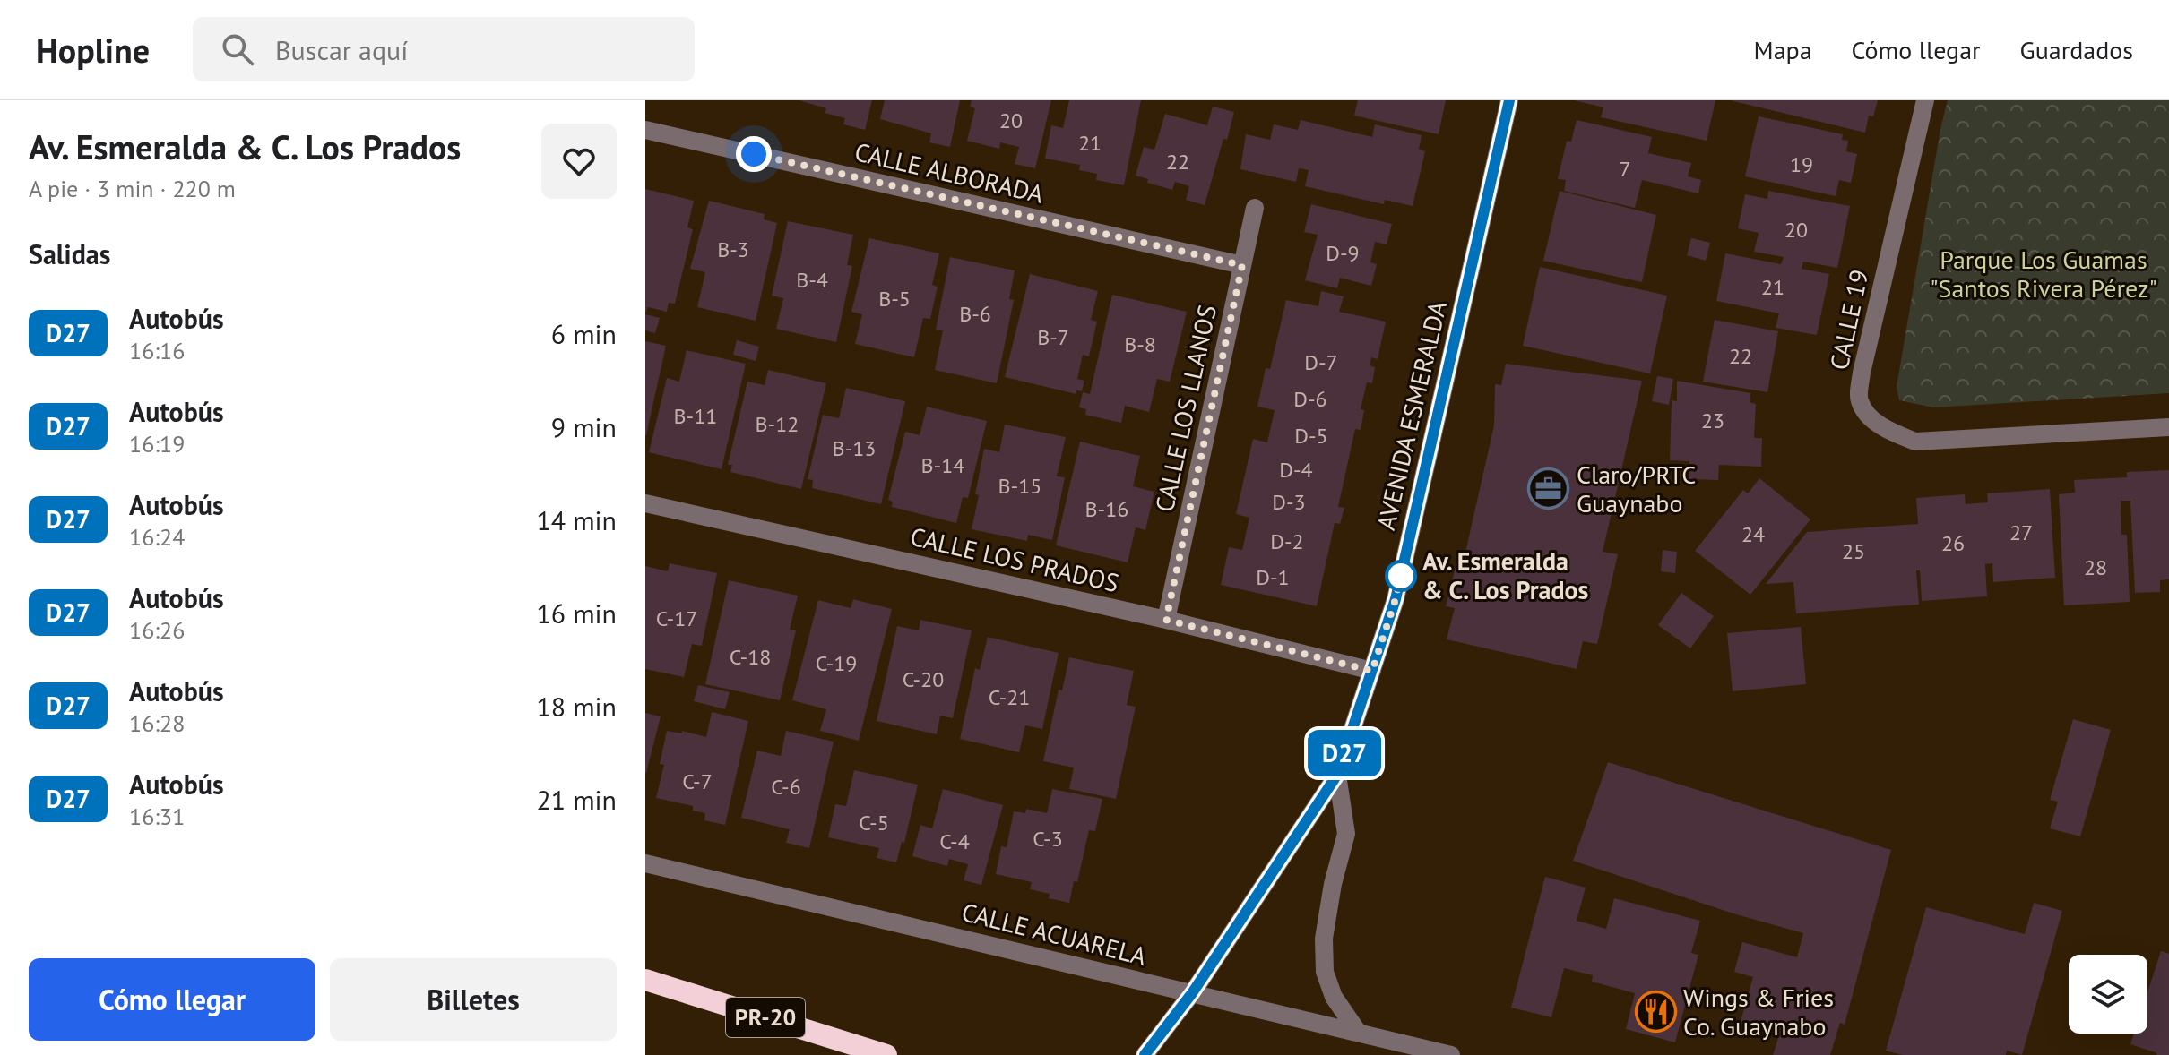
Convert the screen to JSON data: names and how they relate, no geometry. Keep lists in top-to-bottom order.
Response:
{
  "streets": {
    "highway": ["PR-20"],
    "street": [
      "CALLE ALBORADA",
      "CALLE 19",
      "CALLE LOS LLANOS",
      "AVENIDA ESMERALDA",
      "CALLE LOS PRADOS",
      "CALLE ACUARELA"
    ]
  },
  "crossings": [
    ["CALLE ALBORADA", "CALLE LOS LLANOS"],
    ["CALLE LOS LLANOS", "CALLE LOS PRADOS"],
    ["AVENIDA ESMERALDA", "CALLE LOS PRADOS"],
    ["AVENIDA ESMERALDA", "CALLE ACUARELA"]
  ],
  "parks": ["Parque Los Guamas \"Santos Rivera Pérez\""],
  "places": {
    "office": ["Claro/PRTC Guaynabo"],
    "other": ["Av. Esmeralda & C. Los Prados"],
    "restaurant": ["Wings & Fries Co. Guaynabo"]
  },
  "lines": ["bus line D27"],
  "house_numbers": [
    "20",
    "21",
    "22",
    "19",
    "7",
    "20",
    "B-3",
    "D-9",
    "B-4",
    "21",
    "B-5",
    "B-6",
    "B-7",
    "B-8",
    "22",
    "D-7",
    "D-6",
    "B-11",
    "23",
    "B-12",
    "D-5",
    "B-13",
    "B-14",
    "D-4",
    "B-15",
    "D-3",
    "B-16",
    "27",
    "24",
    "D-2",
    "26",
    "25",
    "28",
    "D-1",
    "C-17",
    "C-18",
    "C-19",
    "C-20",
    "C-21",
    "C-7",
    "C-6",
    "C-5",
    "C-3",
    "C-4"
  ],
  "page": {
    "header": "Hopline",
    "search": "Buscar aquí",
    "nav": ["Mapa", "Cómo llegar", "Guardados"],
    "heading": [
      ["Av. Esmeralda & C. Los Prados", "A pie · 3 min · 220 m"],
      "Salidas"
    ],
    "on_map": "D27",
    "list": [
      {
        "mark": "D27",
        "name": "Autobús",
        "note": "16:16",
        "value": "6 min"
      },
      {
        "mark": "D27",
        "name": "Autobús",
        "note": "16:19",
        "value": "9 min"
      },
      {
        "mark": "D27",
        "name": "Autobús",
        "note": "16:24",
        "value": "14 min"
      },
      {
        "mark": "D27",
        "name": "Autobús",
        "note": "16:26",
        "value": "16 min"
      },
      {
        "mark": "D27",
        "name": "Autobús",
        "note": "16:28",
        "value": "18 min"
      },
      {
        "mark": "D27",
        "name": "Autobús",
        "note": "16:31",
        "value": "21 min"
      }
    ],
    "buttons": ["Cómo llegar", "Billetes"]
  }
}
